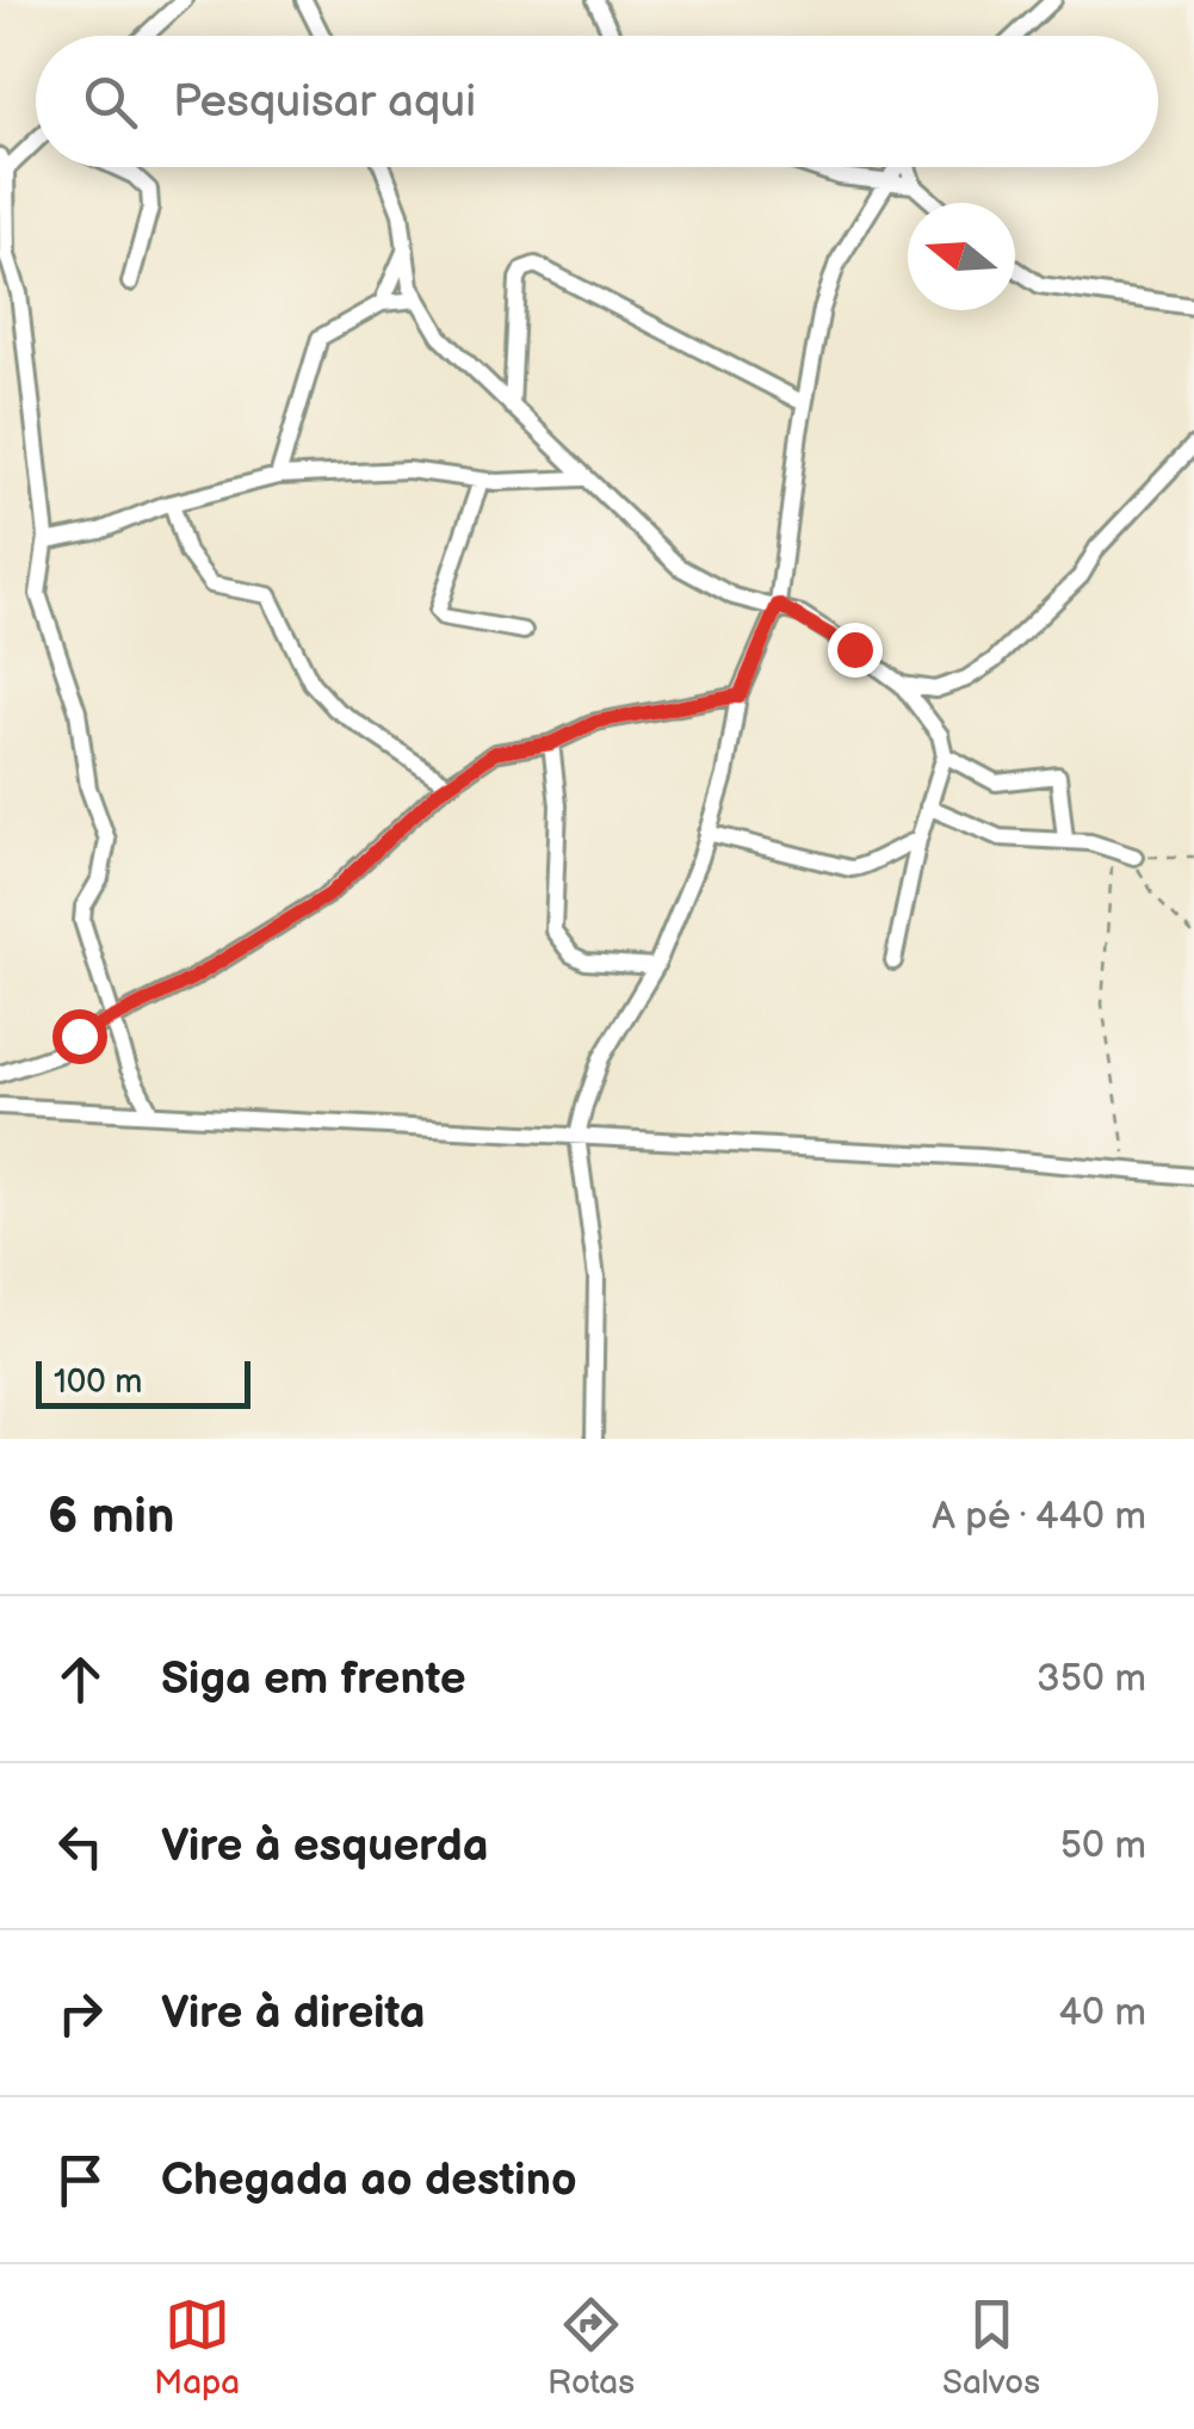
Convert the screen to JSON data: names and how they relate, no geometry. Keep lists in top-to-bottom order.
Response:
{
  "scale_bar": "100 m",
  "north": "left",
  "page": {
    "search": "Pesquisar aqui",
    "scale": "100 m",
    "heading": ["6 min", "A pé · 440 m"],
    "list": [
      ["Siga em frente", "350 m"],
      ["Vire à esquerda", "50 m"],
      ["Vire à direita", "40 m"],
      "Chegada ao destino"
    ],
    "nav": ["Mapa", "Rotas", "Salvos"]
  }
}
